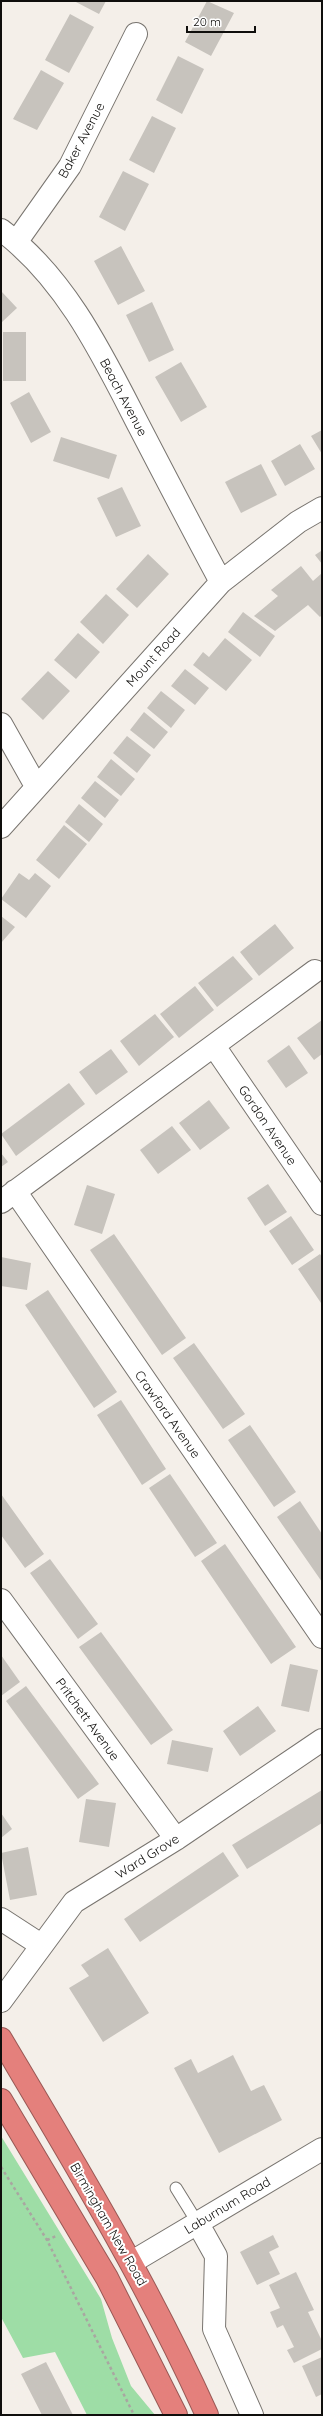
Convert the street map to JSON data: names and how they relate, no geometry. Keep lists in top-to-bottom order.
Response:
{
  "streets": {
    "highway": ["Birmingham New Road"],
    "street": [
      "Baker Avenue",
      "Beach Avenue",
      "Mount Road",
      "Gordon Avenue",
      "Crawford Avenue",
      "Pritchett Avenue",
      "Ward Grove",
      "Laburnum Road"
    ]
  },
  "crossings": [
    ["Baker Avenue", "Beach Avenue"],
    ["Beach Avenue", "Mount Road"],
    ["Pritchett Avenue", "Ward Grove"],
    ["Laburnum Road", "Birmingham New Road"]
  ],
  "scale_bar": "20 m"
}
